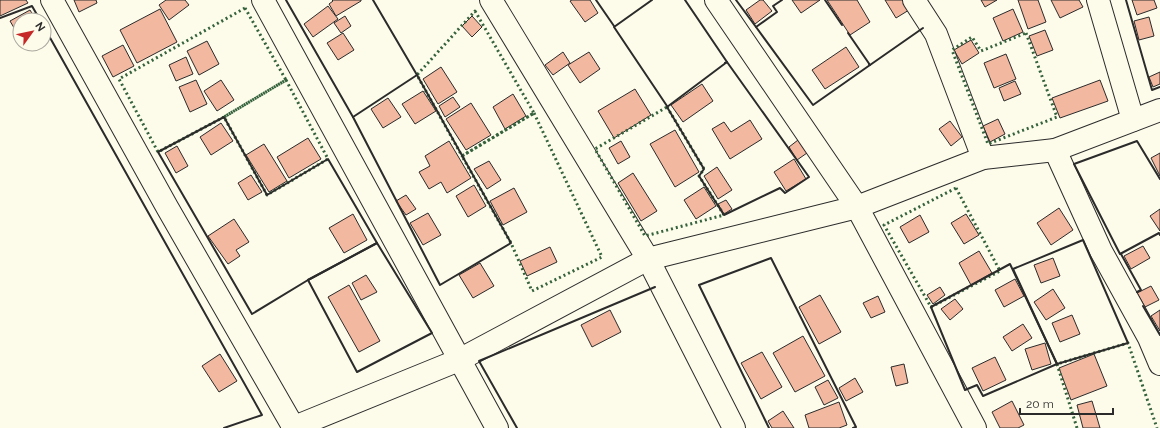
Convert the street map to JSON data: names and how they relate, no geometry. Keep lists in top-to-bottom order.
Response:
{
  "scale_bar": "20 m",
  "north": "top right"
}
